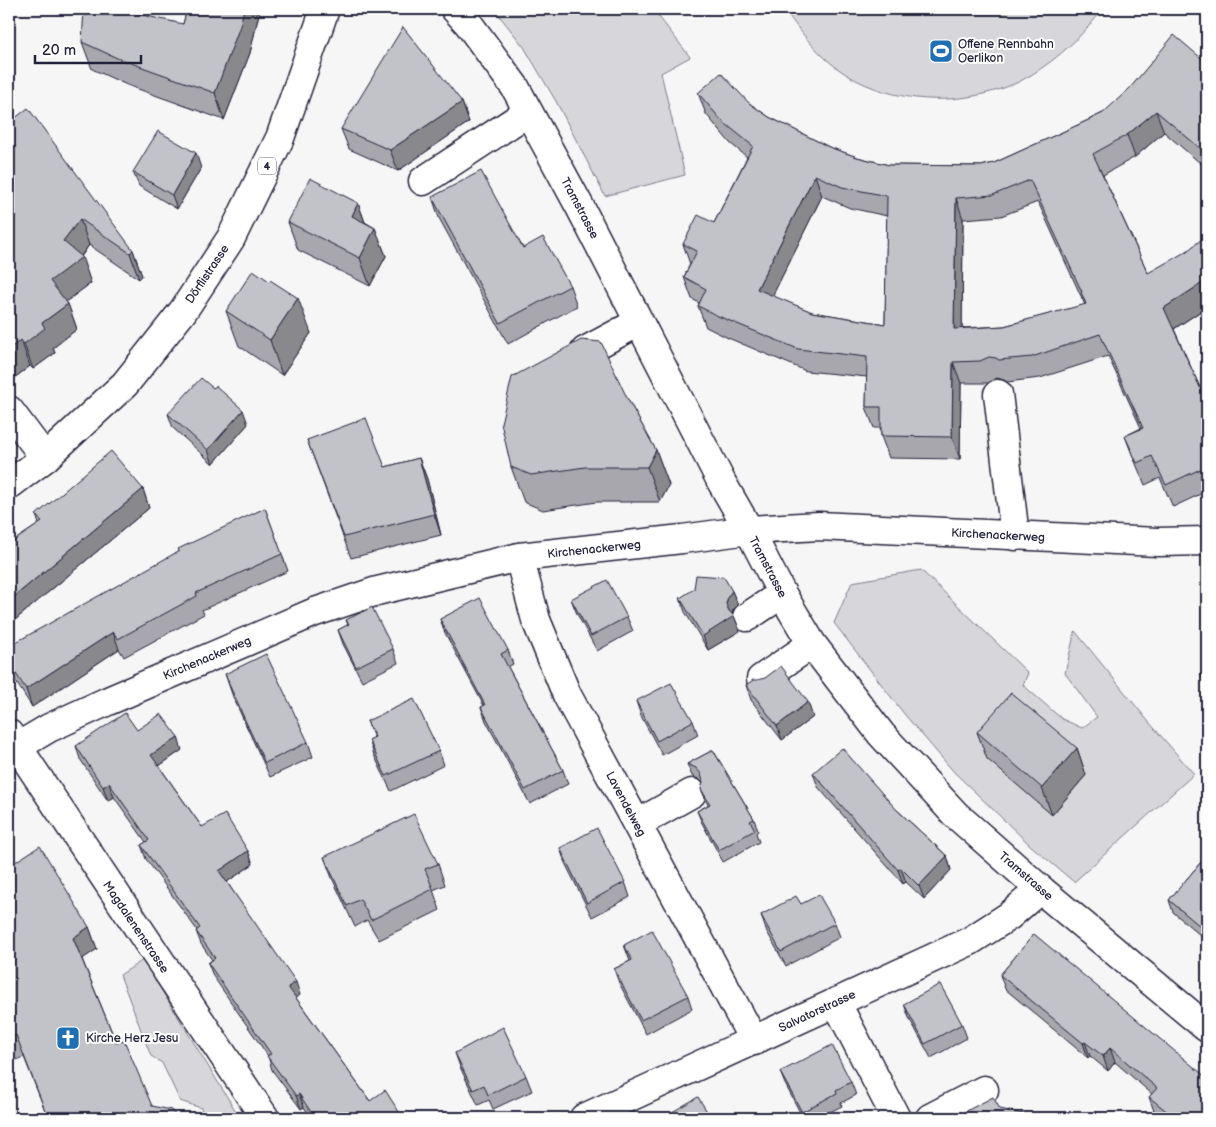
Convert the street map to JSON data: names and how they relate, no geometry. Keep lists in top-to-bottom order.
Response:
{
  "streets": {
    "street": [
      "4",
      "Tramstrasse",
      "Dörflistrasse",
      "Kirchenackerweg",
      "Lavendelweg",
      "Magdalenenstrasse",
      "Salvatorstrasse"
    ]
  },
  "crossings": [
    ["Tramstrasse", "Kirchenackerweg"],
    ["Tramstrasse", "Salvatorstrasse"],
    ["Kirchenackerweg", "Lavendelweg"],
    ["Kirchenackerweg", "Magdalenenstrasse"],
    ["Lavendelweg", "Salvatorstrasse"]
  ],
  "places": {
    "sports": ["Offene Rennbahn Oerlikon"],
    "church": ["Kirche Herz Jesu"]
  },
  "scale_bar": "20 m"
}
